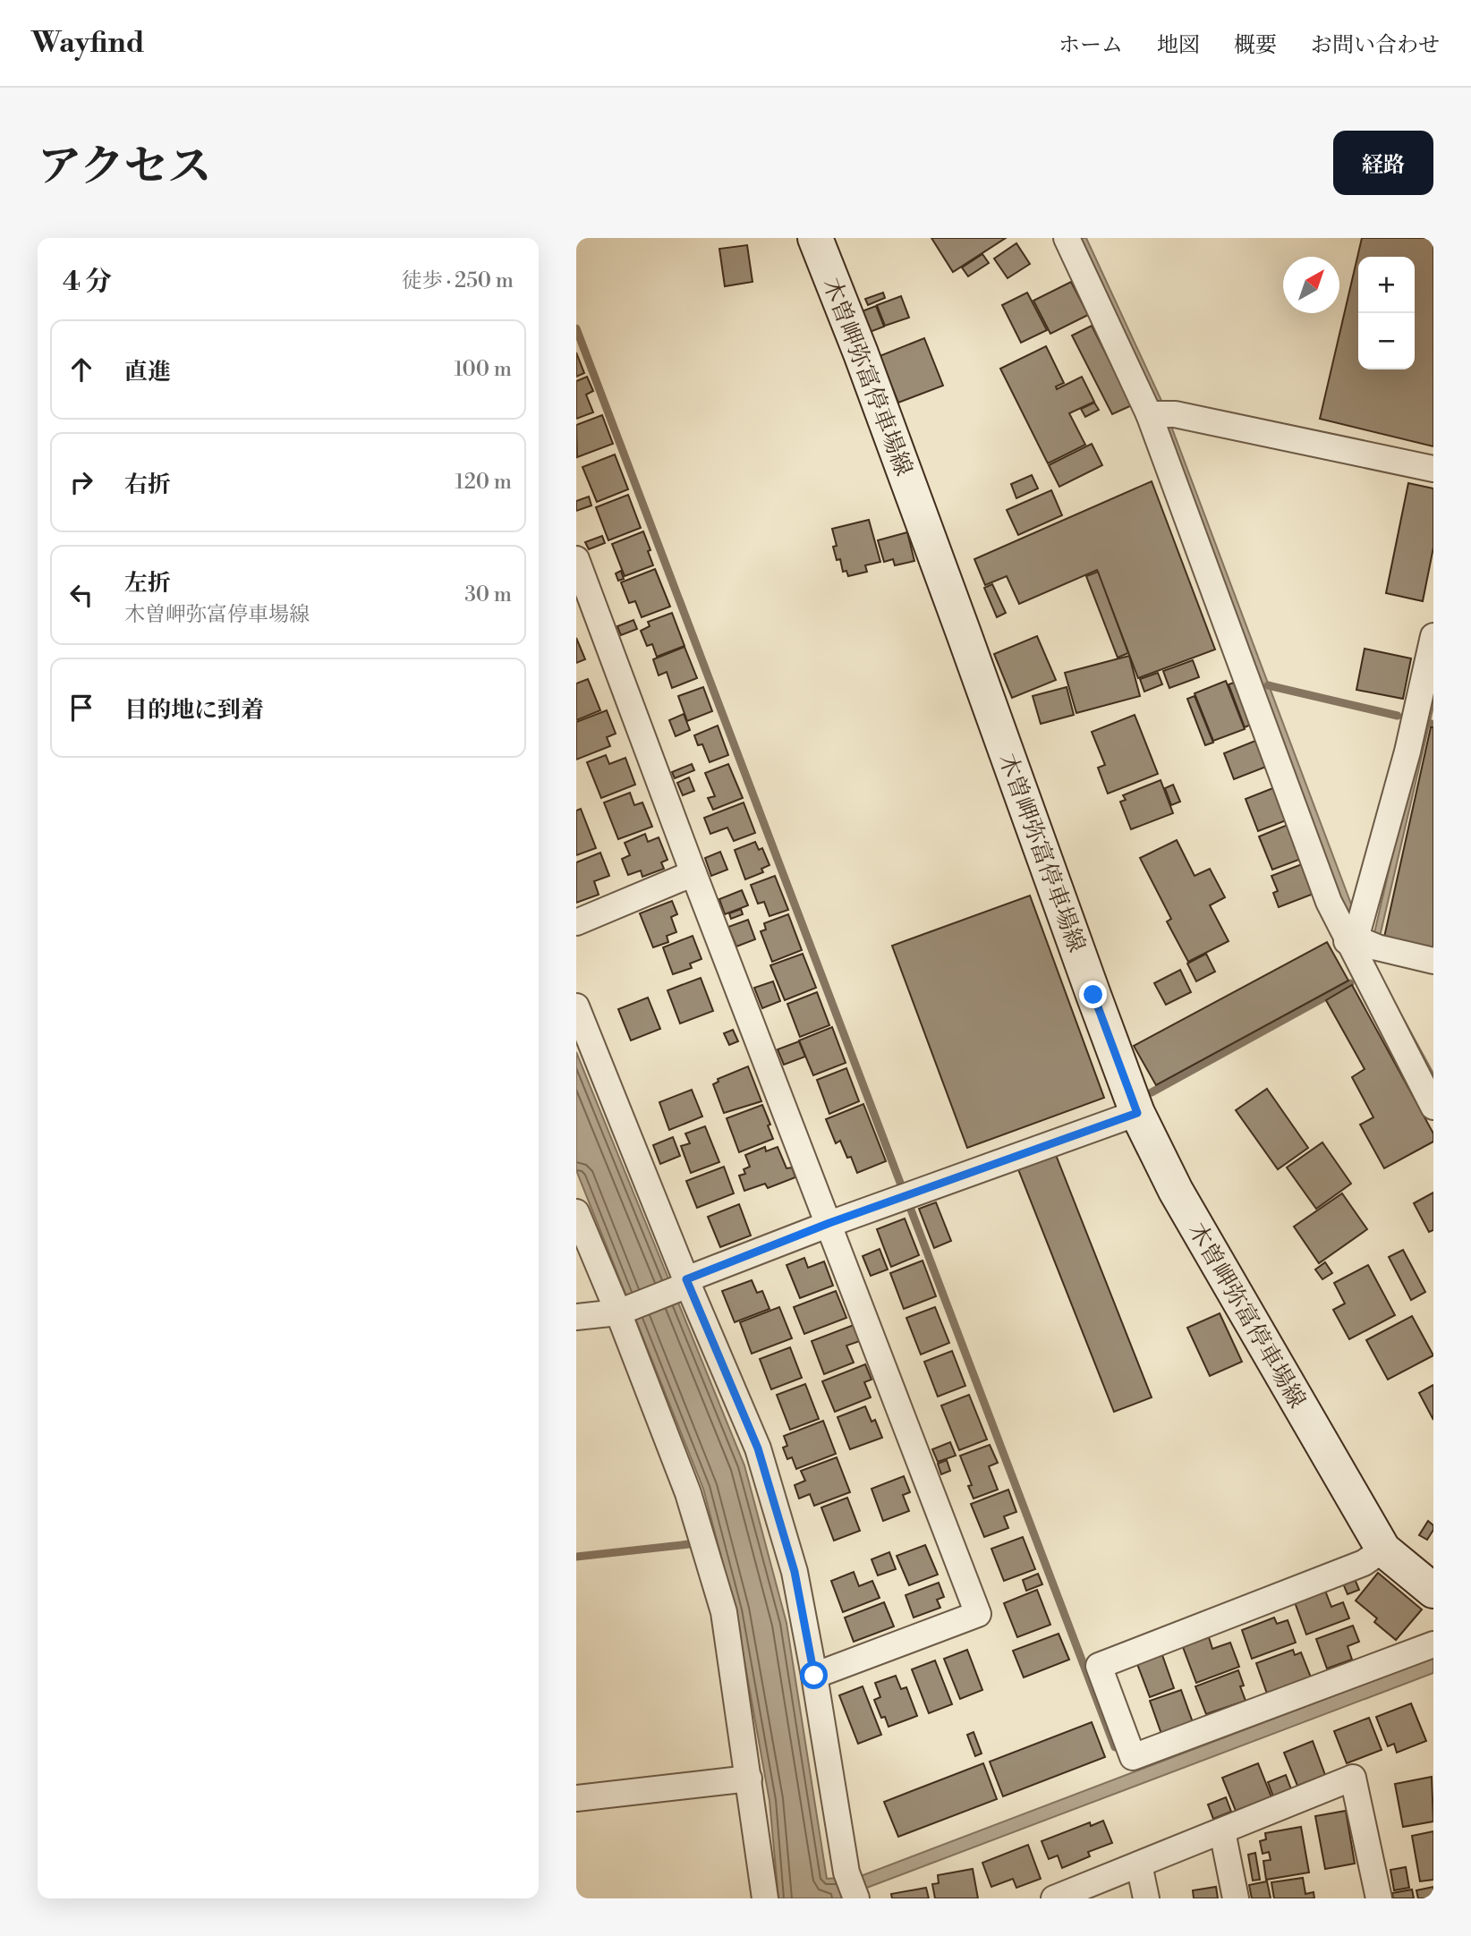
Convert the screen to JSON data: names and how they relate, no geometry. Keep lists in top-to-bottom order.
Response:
{
  "streets": {
    "main road": ["木曽岬弥富停車場線"]
  },
  "north": "top right",
  "page": {
    "header": "Wayfind",
    "nav": [
      "ホーム",
      "地図",
      "概要",
      "お問い合わせ"
    ],
    "title": "アクセス",
    "buttons": "経路",
    "heading": ["4 分", "徒歩 · 250 m"],
    "map_buttons": ["+", "−"],
    "list": [
      ["直進", "100 m"],
      ["右折", "120 m"],
      ["左折", "木曽岬弥富停車場線", "30 m"],
      "目的地に到着"
    ]
  }
}
